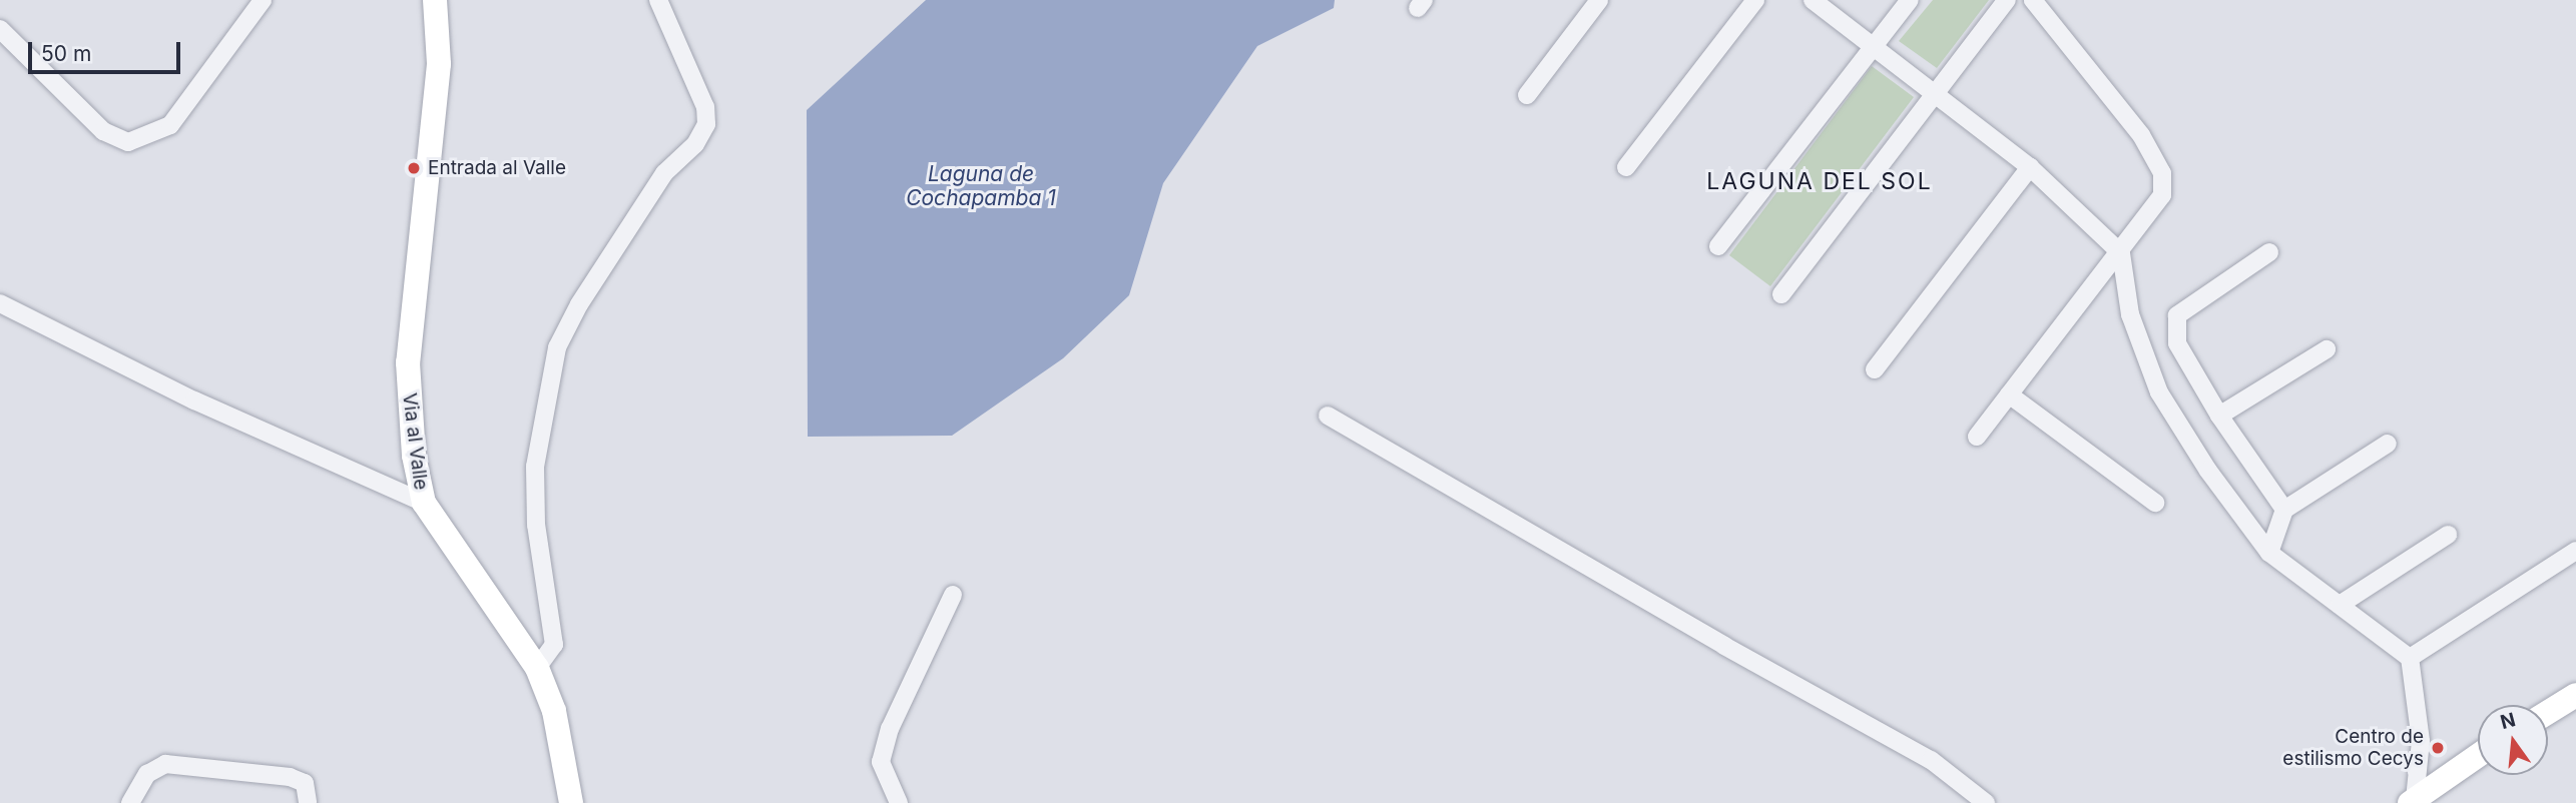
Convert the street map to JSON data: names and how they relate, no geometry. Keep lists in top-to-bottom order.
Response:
{
  "streets": {
    "main road": ["Via al Valle"]
  },
  "districts": ["LAGUNA DEL SOL"],
  "water": ["Laguna de Cochapamba 1"],
  "places": ["Entrada al Valle", "Centro de estilismo Cecys"],
  "scale_bar": "50 m",
  "north": "top"
}
